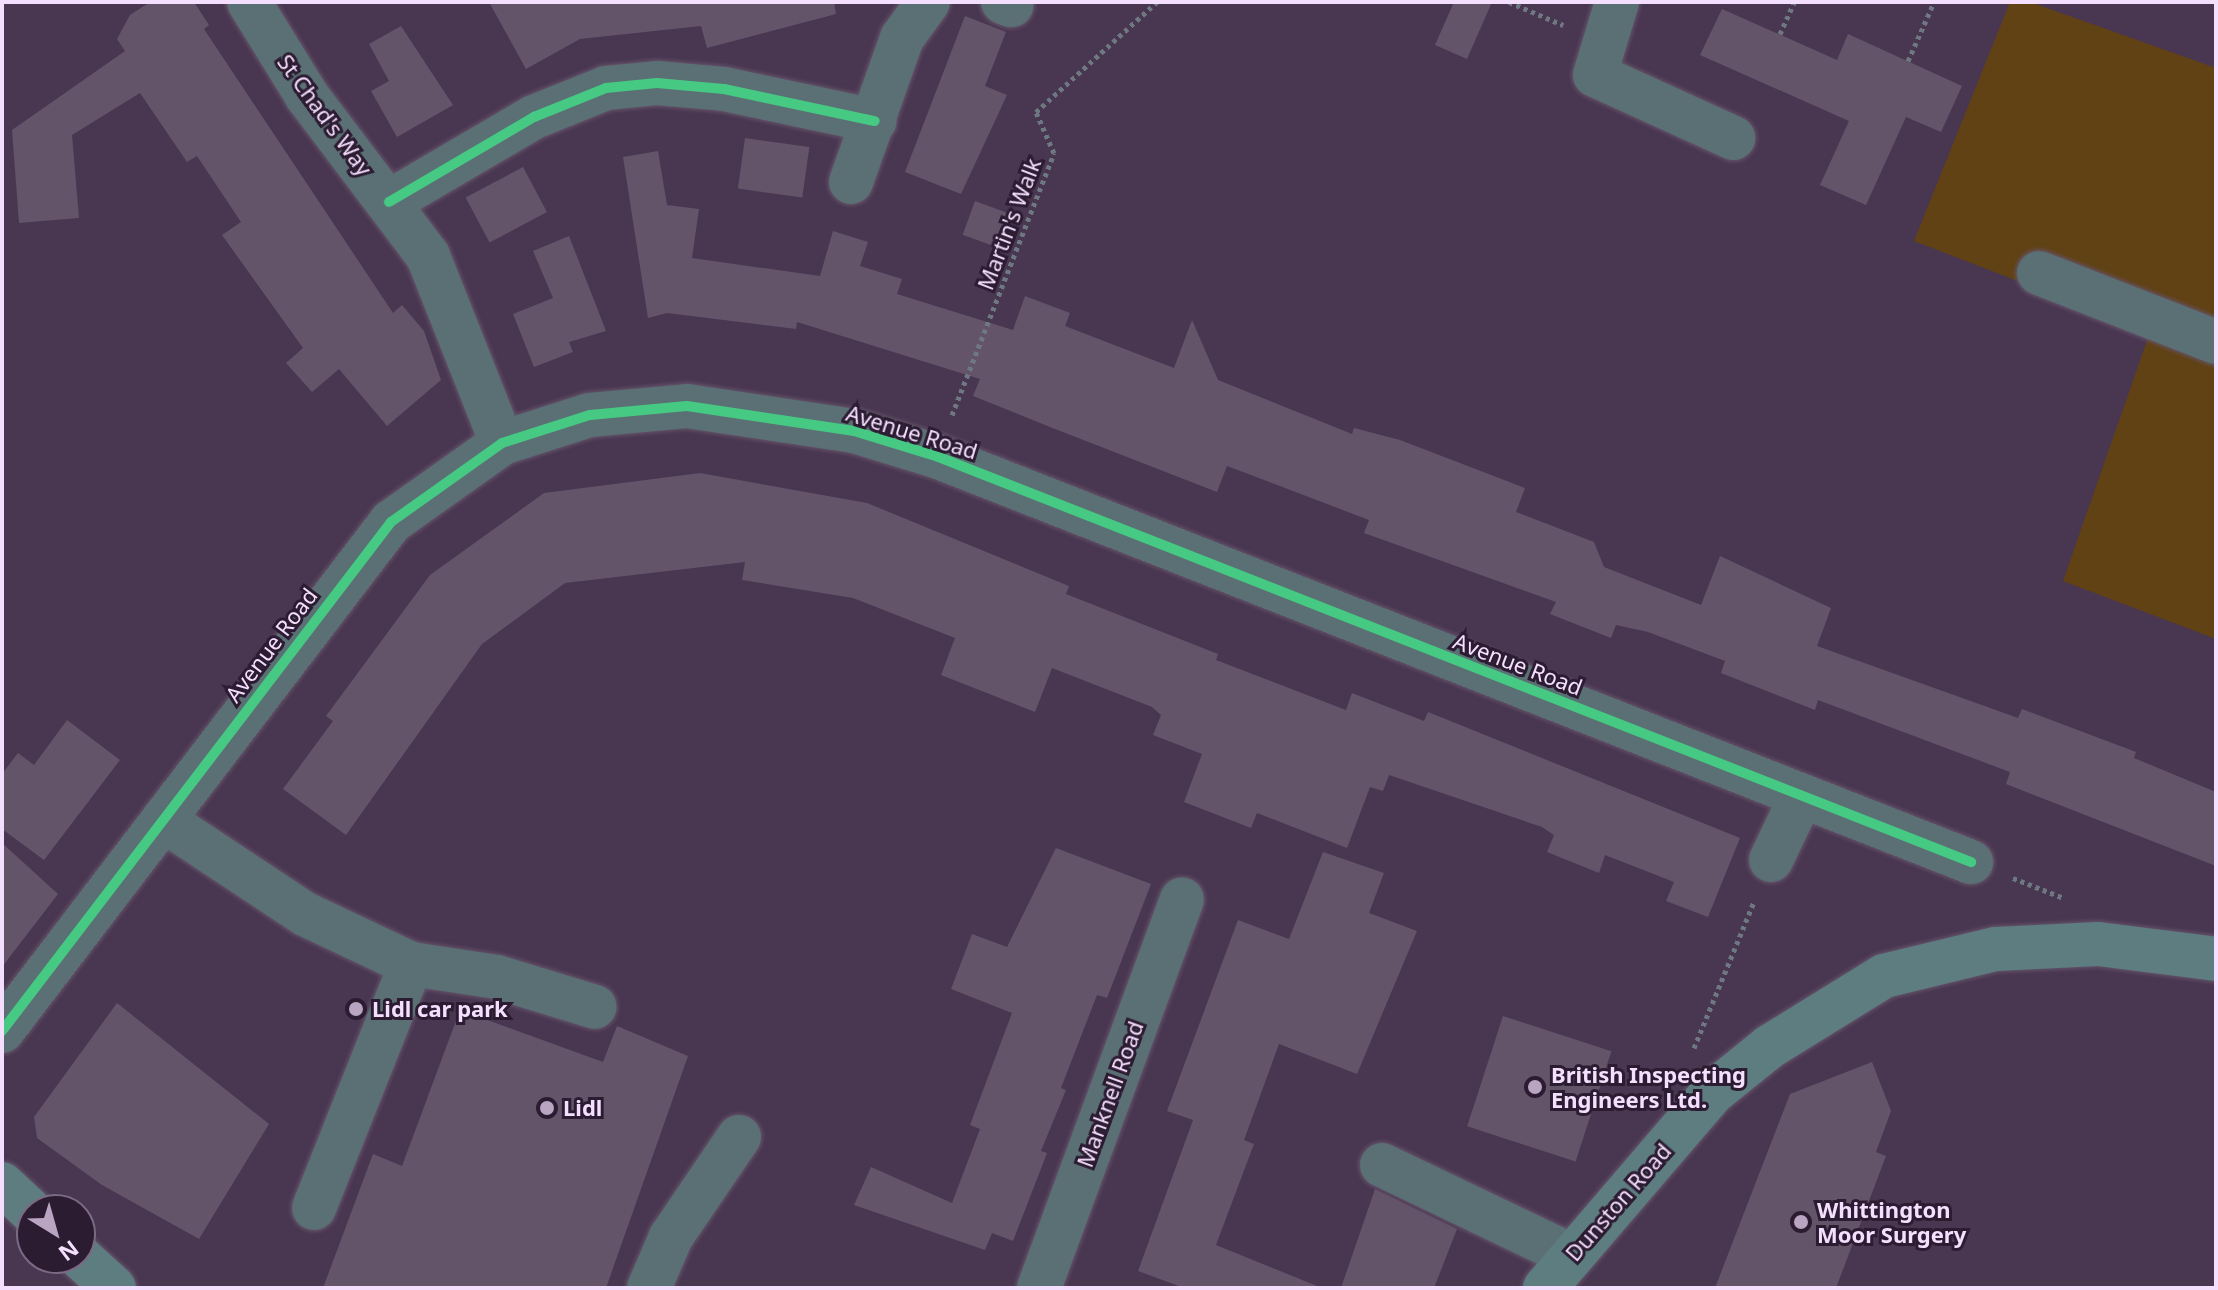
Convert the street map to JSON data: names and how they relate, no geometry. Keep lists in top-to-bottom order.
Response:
{
  "streets": {
    "main road": ["Dunston Road"],
    "street": ["St Chad's Way", "Avenue Road", "Manknell Road"],
    "path": ["Martin's Walk"]
  },
  "crossings": [
    ["St Chad's Way", "Avenue Road"],
    ["Martin's Walk", "Avenue Road"]
  ],
  "places": [
    "Lidl car park",
    "British Inspecting Engineers Ltd.",
    "Lidl",
    "Whittington Moor Surgery"
  ],
  "north": "bottom right"
}
